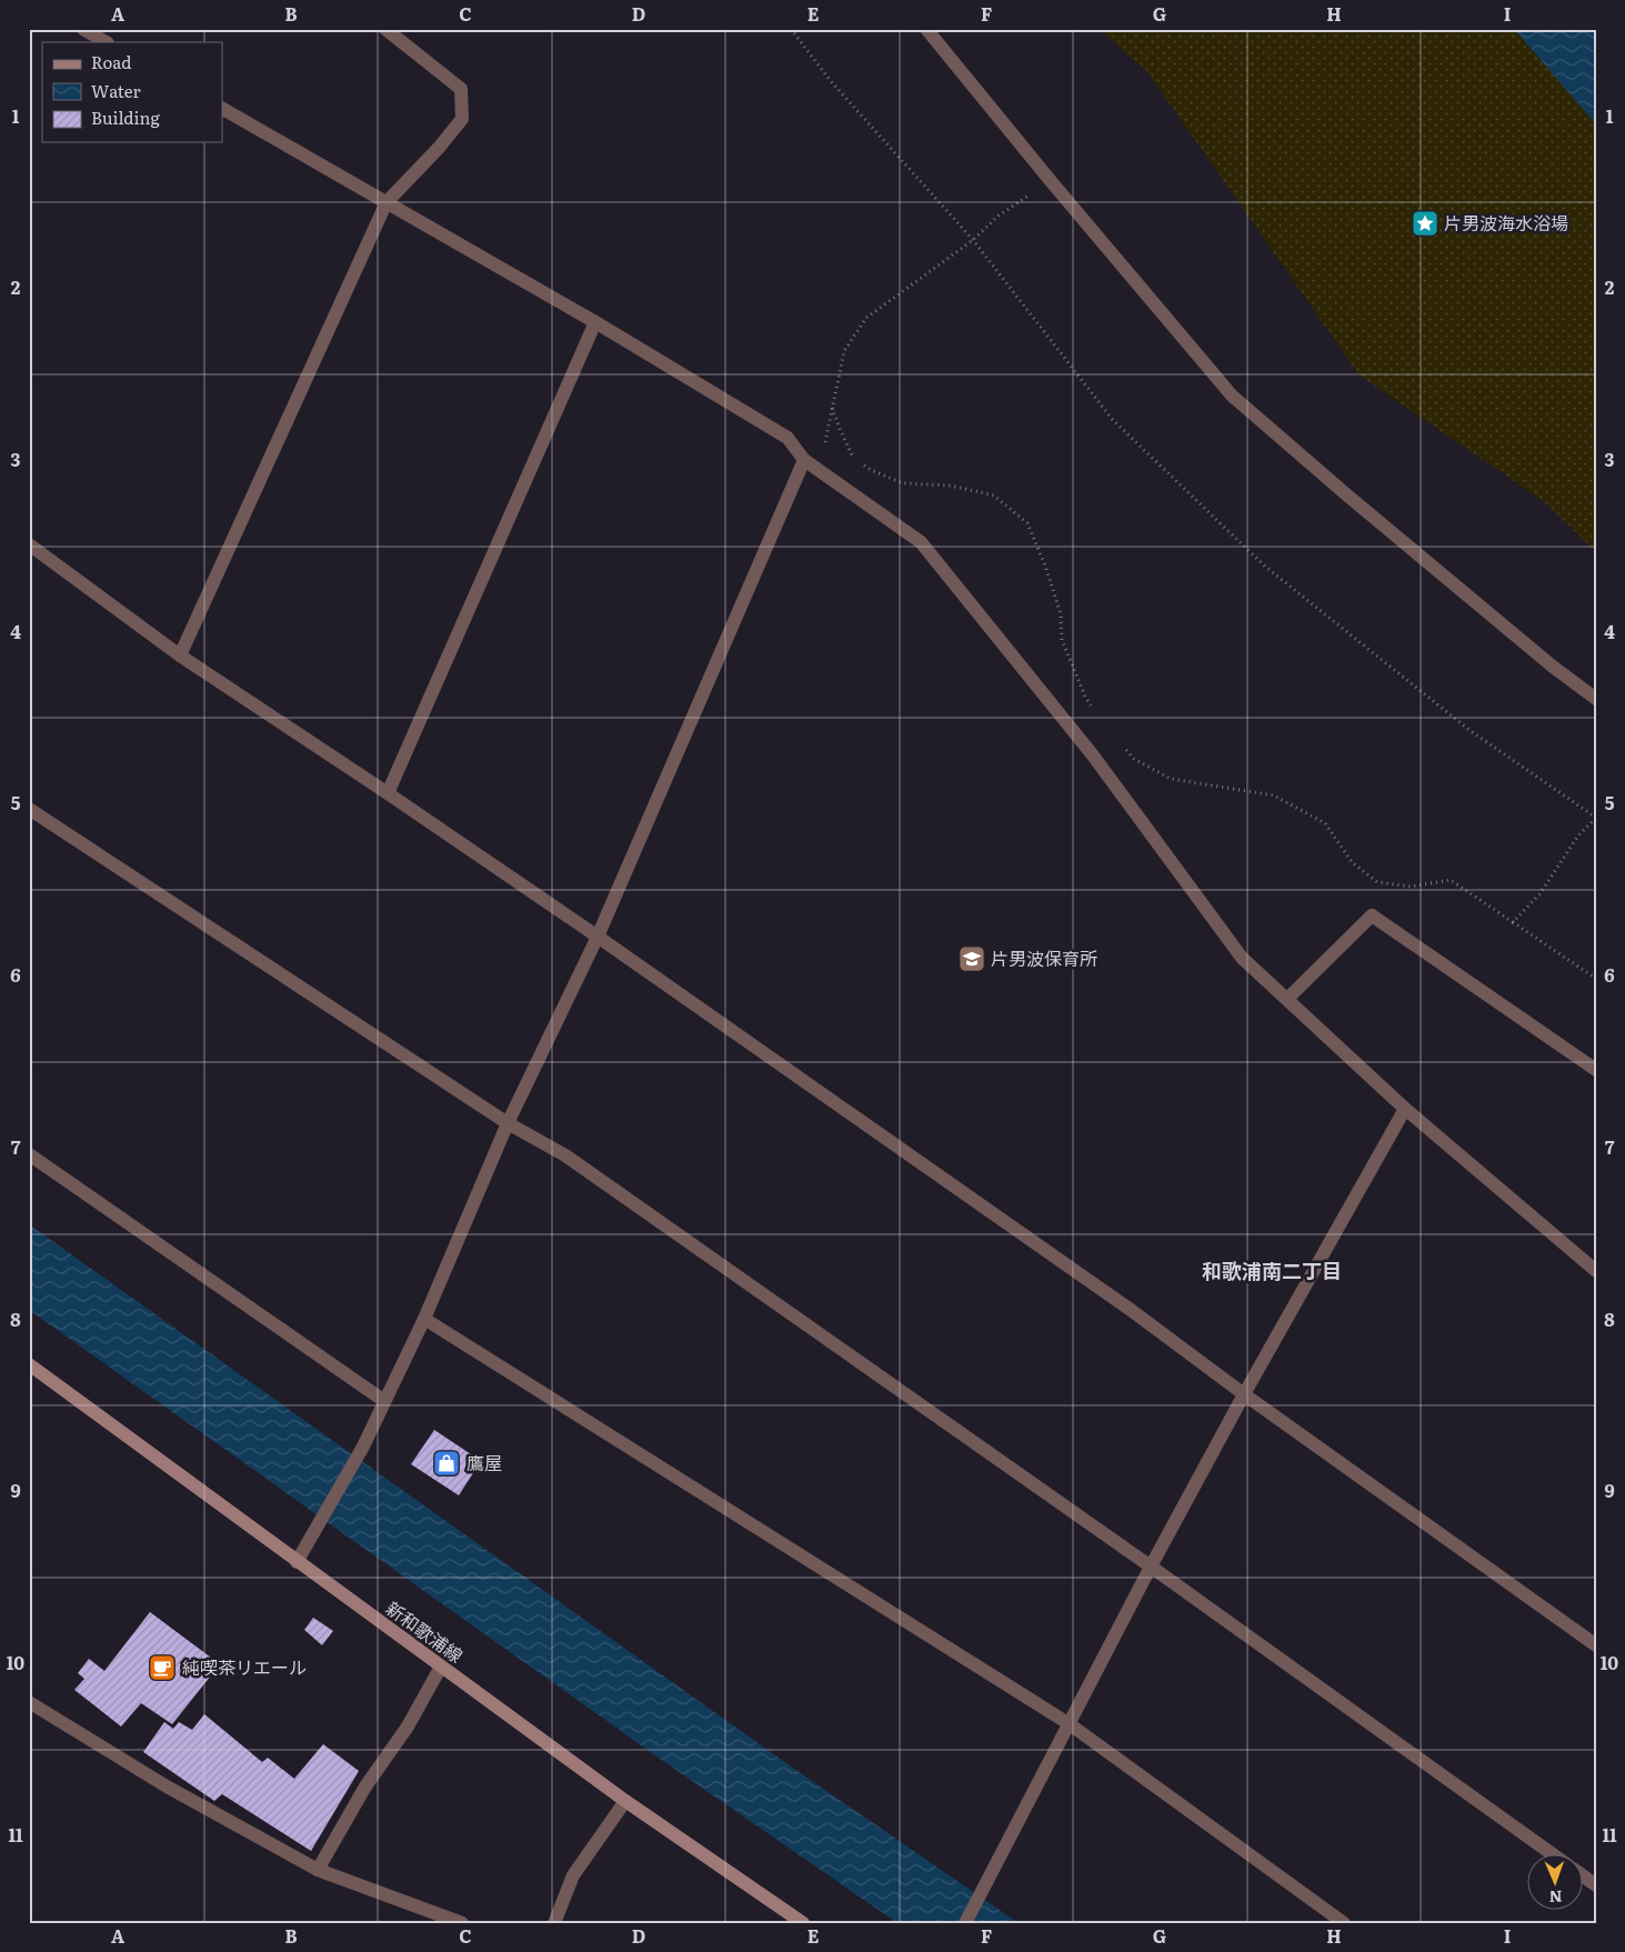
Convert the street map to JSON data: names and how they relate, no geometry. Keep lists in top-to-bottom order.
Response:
{
  "streets": {
    "main road": ["新和歌浦線"]
  },
  "districts": ["和歌浦南二丁目"],
  "places": {
    "place": ["片男波海水浴場"],
    "school or university": ["片男波保育所"],
    "shop": ["鷹屋"],
    "cafe": ["純喫茶リエール"]
  },
  "legend": ["Road", "Water", "Building"],
  "north": "bottom",
  "grid": {
    "columns": [
      "A",
      "B",
      "C",
      "D",
      "E",
      "F",
      "G",
      "H",
      "I"
    ],
    "rows": [
      "1",
      "2",
      "3",
      "4",
      "5",
      "6",
      "7",
      "8",
      "9",
      "10",
      "11"
    ]
  }
}
